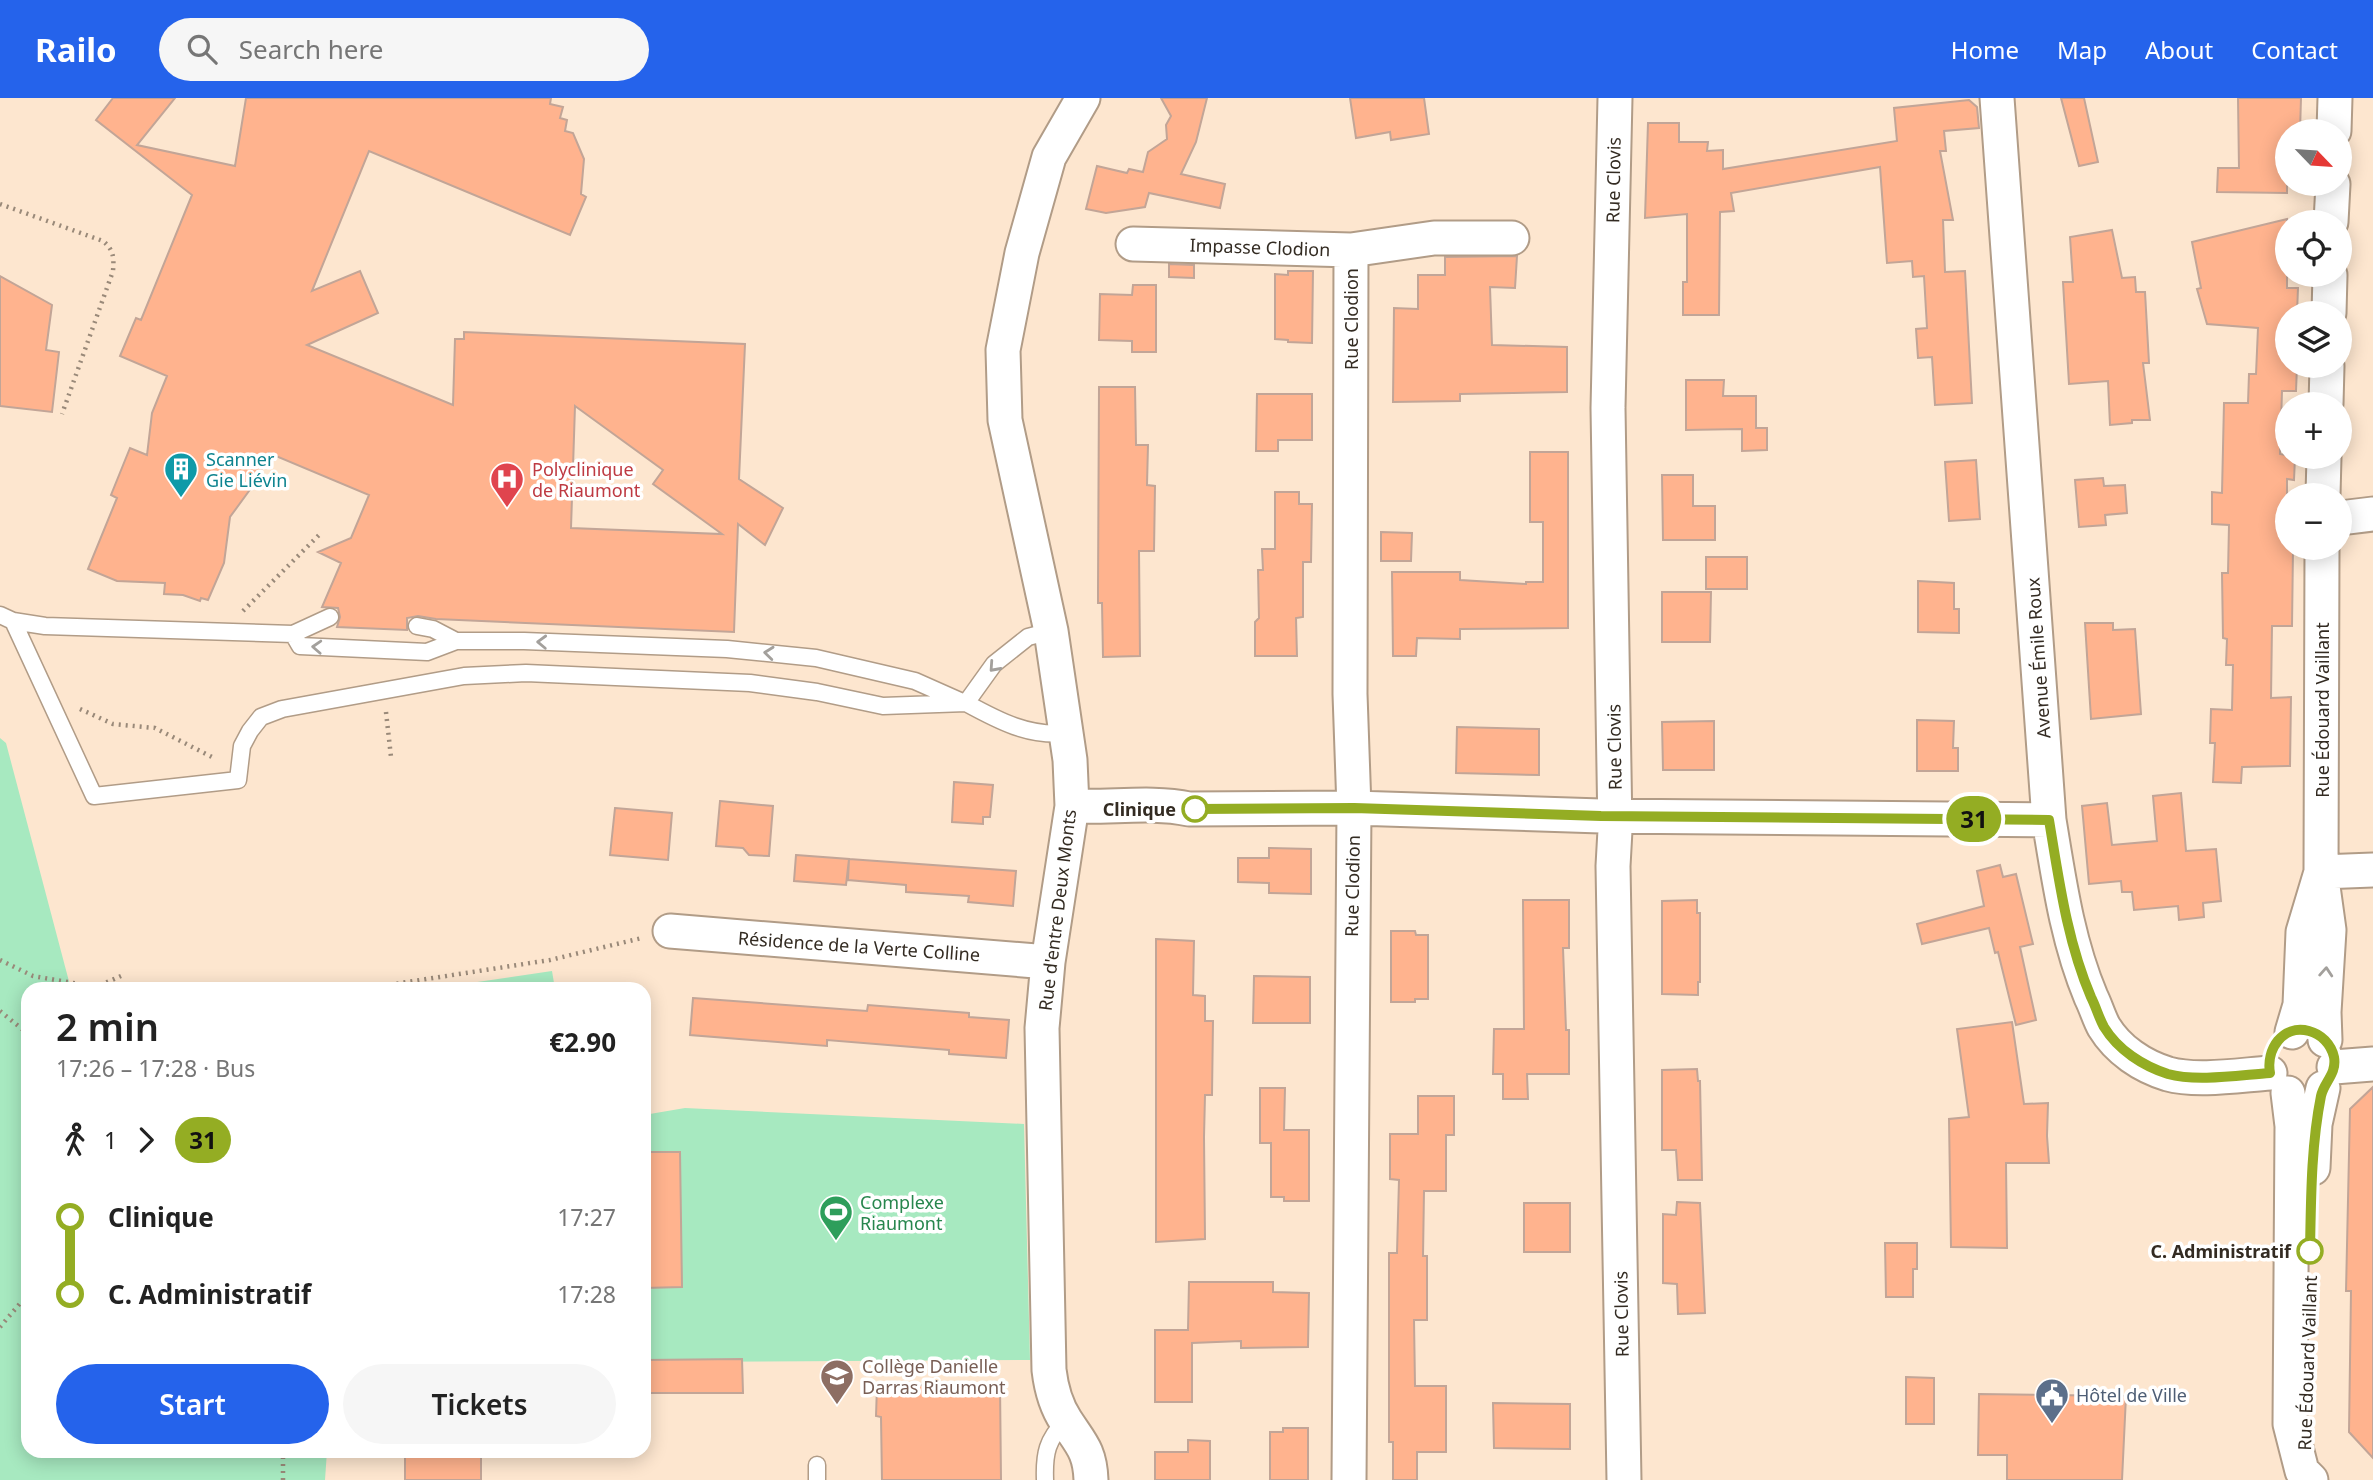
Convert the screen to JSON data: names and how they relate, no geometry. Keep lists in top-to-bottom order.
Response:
{
  "streets": {
    "street": [
      "Rue Clovis",
      "Impasse Clodion",
      "Rue Clodion",
      "Avenue Émile Roux",
      "Rue Édouard Vaillant",
      "Rue d'entre Deux Monts",
      "Résidence de la Verte Colline"
    ]
  },
  "crossings": [
    ["Impasse Clodion", "Rue Clodion"],
    ["Avenue Émile Roux", "Rue Édouard Vaillant"],
    ["Rue d'entre Deux Monts", "Résidence de la Verte Colline"]
  ],
  "places": {
    "building": ["Scanner Gie Liévin"],
    "hospital": ["Polyclinique de Riaumont"],
    "other": ["Clinique", "C. Administratif"],
    "sports": ["Complexe Riaumont"],
    "school or university": ["Collège Danielle Darras Riaumont"],
    "public building": ["Hôtel de Ville"]
  },
  "lines": ["bus line 31"],
  "north": "bottom right",
  "page": {
    "header": "Railo",
    "search": "Search here",
    "nav": [
      "Home",
      "Map",
      "About",
      "Contact"
    ],
    "on_map": "31",
    "map_buttons": ["+", "−"],
    "heading": ["2 min", "17:26 – 17:28 · Bus", "€2.90"],
    "legs": ["1", "31"],
    "list": [
      {
        "name": "Clinique",
        "value": "17:27"
      },
      {
        "name": "C. Administratif",
        "value": "17:28"
      }
    ],
    "buttons": ["Start", "Tickets"]
  }
}
